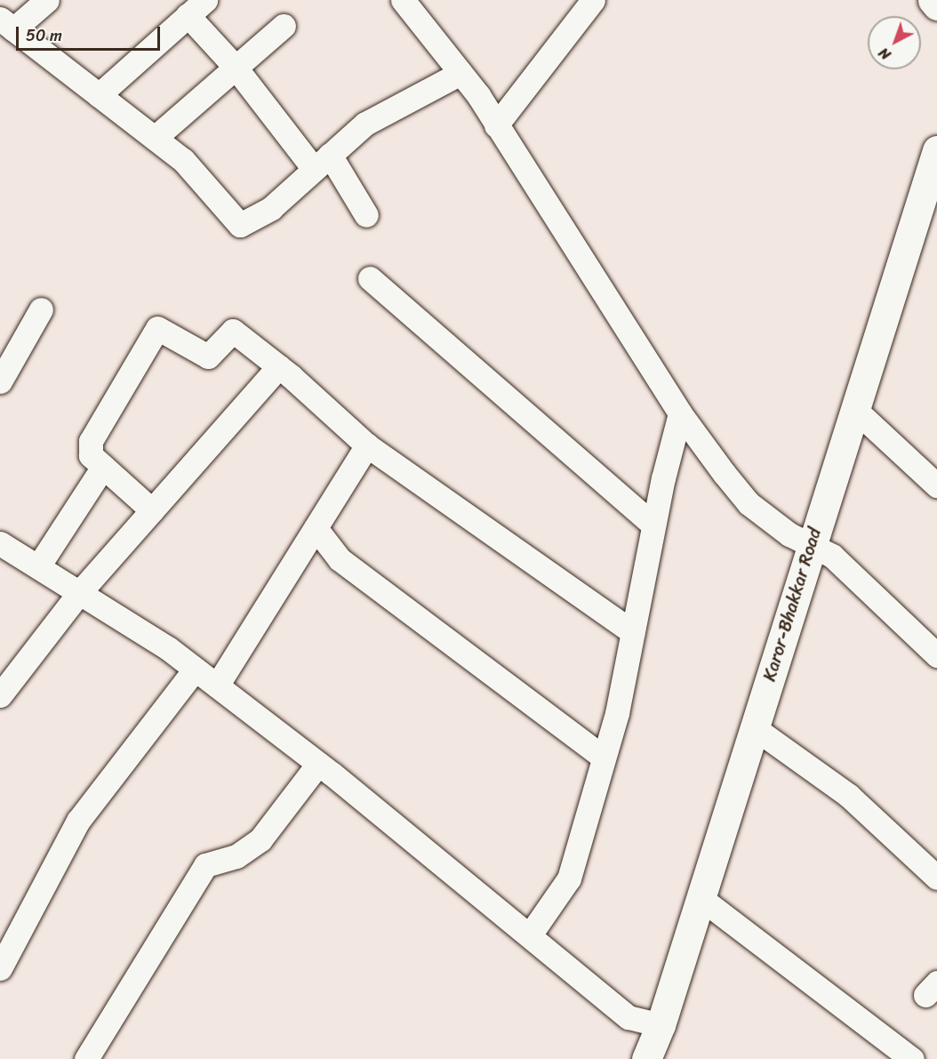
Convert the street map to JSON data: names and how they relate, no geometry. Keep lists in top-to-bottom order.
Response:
{
  "streets": {
    "main road": ["Karor-Bhakkar Road"]
  },
  "scale_bar": "50 m",
  "north": "bottom left"
}
